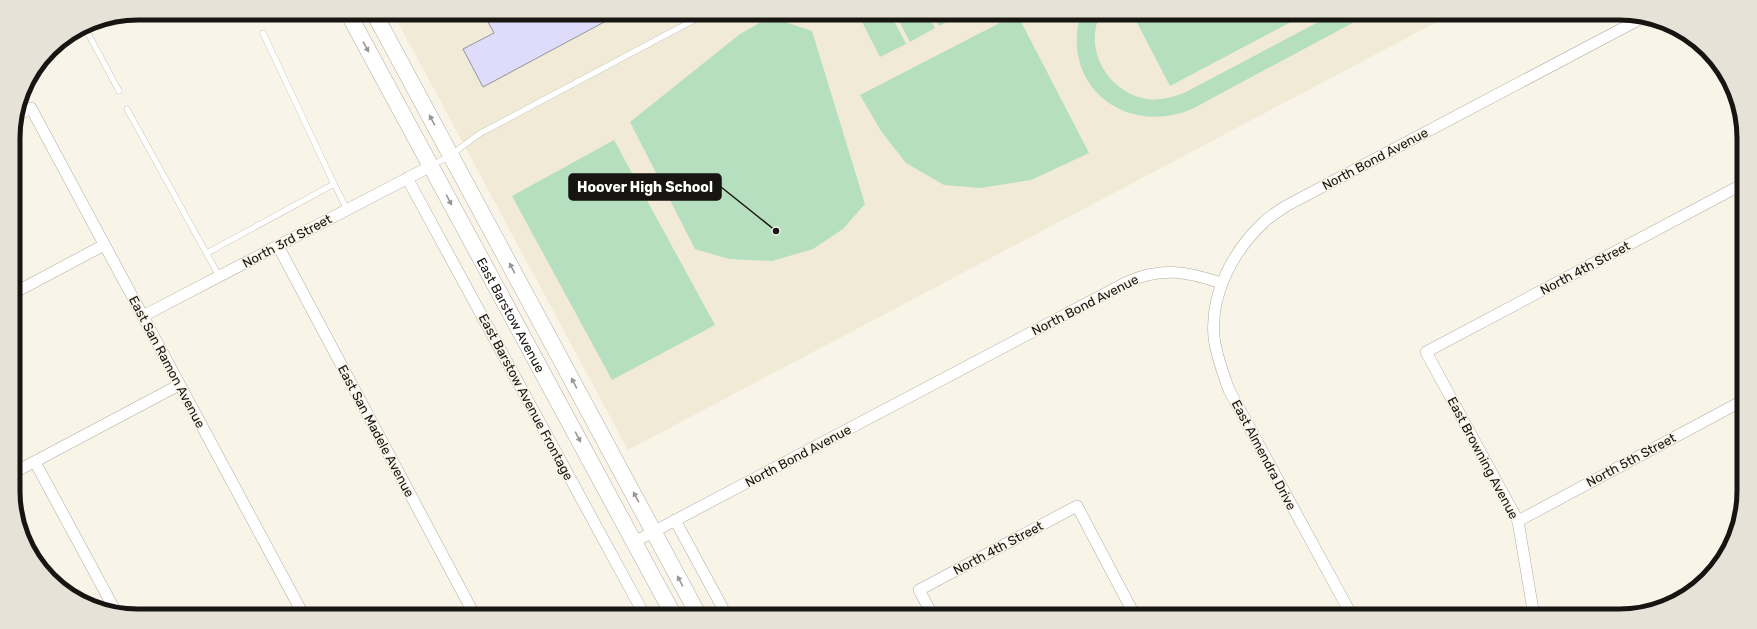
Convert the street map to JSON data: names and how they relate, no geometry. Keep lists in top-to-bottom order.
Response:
{
  "streets": {
    "main road": ["East Barstow Avenue"],
    "street": [
      "North Bond Avenue",
      "North 3rd Street",
      "North 4th Street",
      "East San Ramon Avenue",
      "East Barstow Avenue Frontage",
      "East San Madele Avenue",
      "East Almendra Drive",
      "East Browning Avenue",
      "North 5th Street"
    ]
  },
  "crossings": [
    ["North Bond Avenue", "East Barstow Avenue"],
    ["North Bond Avenue", "East Almendra Drive"],
    ["North 3rd Street", "East Barstow Avenue"],
    ["North 3rd Street", "East San Ramon Avenue"],
    ["North 3rd Street", "East Barstow Avenue Frontage"],
    ["North 3rd Street", "East San Madele Avenue"],
    ["North 4th Street", "East Browning Avenue"],
    ["East Browning Avenue", "North 5th Street"]
  ],
  "places": ["Hoover High School"]
}
